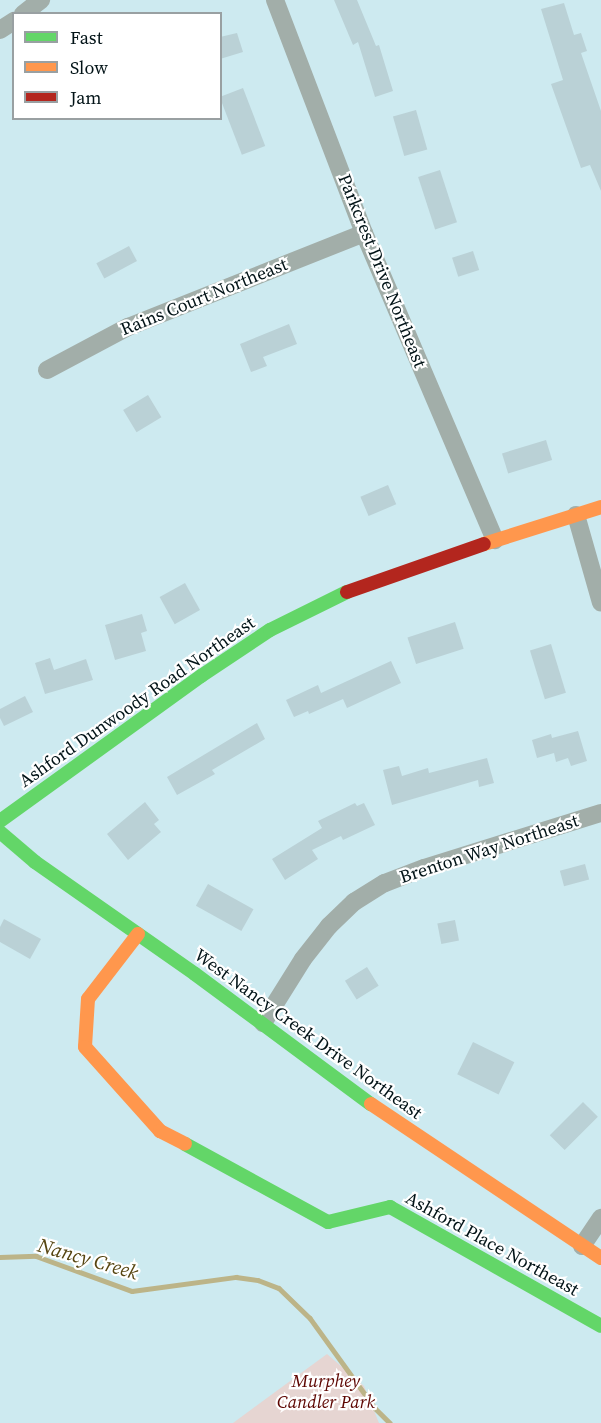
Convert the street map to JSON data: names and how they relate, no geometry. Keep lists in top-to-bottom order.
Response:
{
  "streets": {
    "street": [
      "Parkcrest Drive Northeast",
      "Rains Court Northeast",
      "Ashford Dunwoody Road Northeast",
      "Brenton Way Northeast",
      "West Nancy Creek Drive Northeast",
      "Ashford Place Northeast"
    ]
  },
  "crossings": [
    ["Parkcrest Drive Northeast", "Rains Court Northeast"],
    ["Parkcrest Drive Northeast", "Ashford Dunwoody Road Northeast"],
    ["Brenton Way Northeast", "West Nancy Creek Drive Northeast"],
    ["West Nancy Creek Drive Northeast", "Ashford Place Northeast"]
  ],
  "water": ["Nancy Creek"],
  "parks": ["Murphey Candler Park"],
  "legend": ["Fast", "Slow", "Jam"]
}
